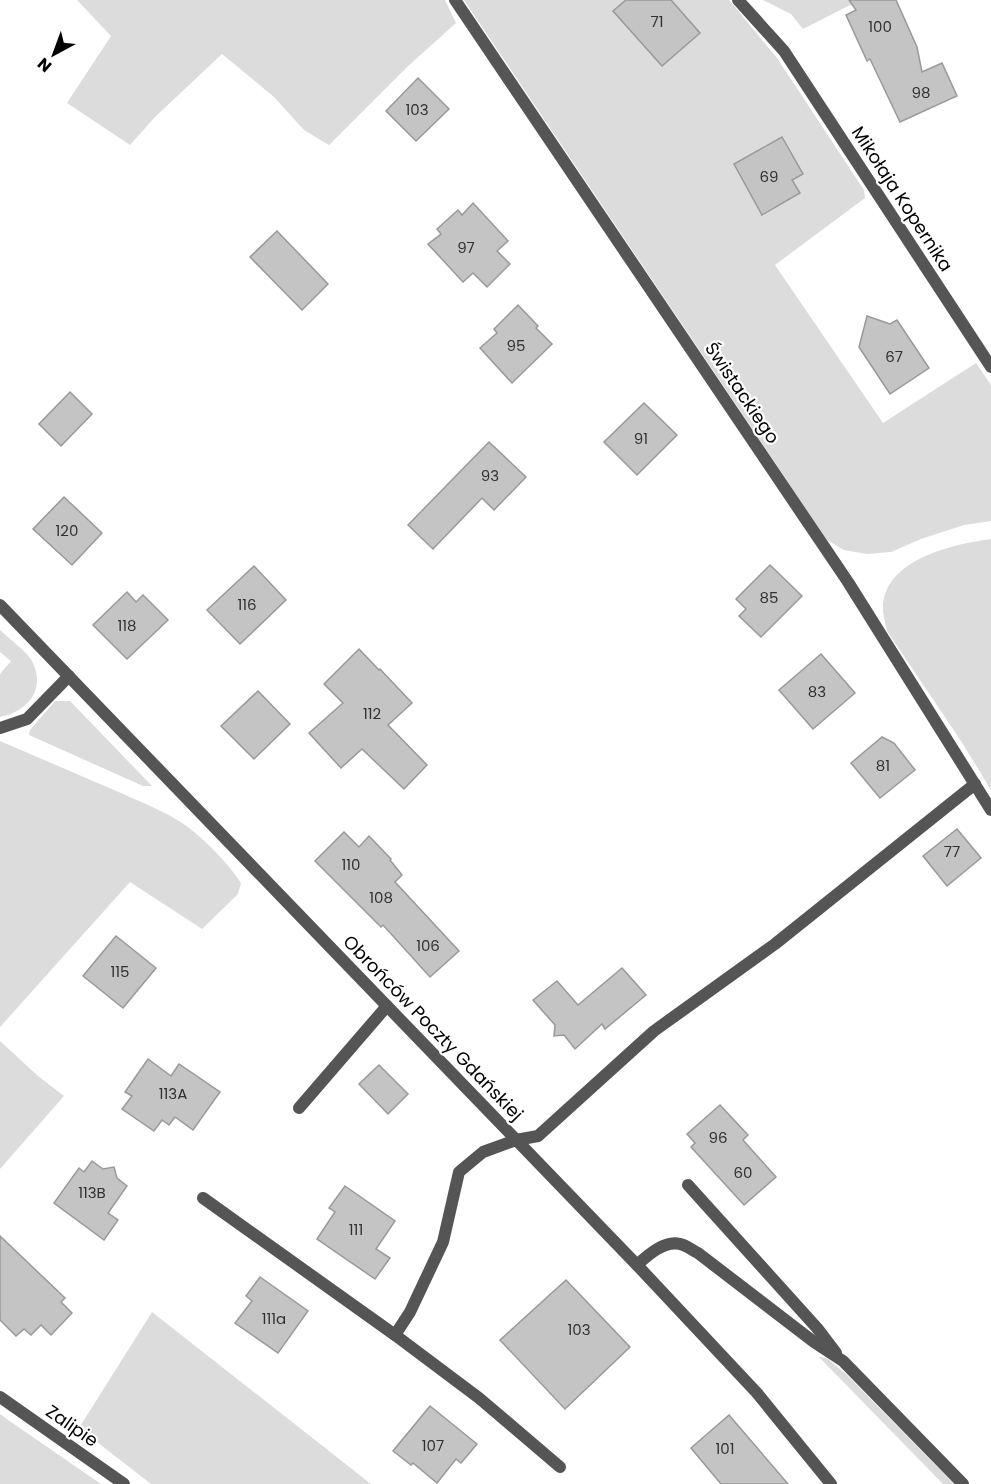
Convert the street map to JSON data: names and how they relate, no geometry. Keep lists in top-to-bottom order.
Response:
{
  "streets": {
    "street": [
      "Mikołaja Kopernika",
      "Świstackiego",
      "Obrońców Poczty Gdańskiej",
      "Zalipie"
    ]
  },
  "house_numbers": [
    "71",
    "100",
    "98",
    "103",
    "69",
    "97",
    "95",
    "67",
    "91",
    "93",
    "120",
    "85",
    "116",
    "118",
    "83",
    "112",
    "81",
    "77",
    "110",
    "108",
    "106",
    "115",
    "113A",
    "96",
    "60",
    "113B",
    "111",
    "111a",
    "103",
    "107",
    "101"
  ],
  "north": "bottom left"
}
